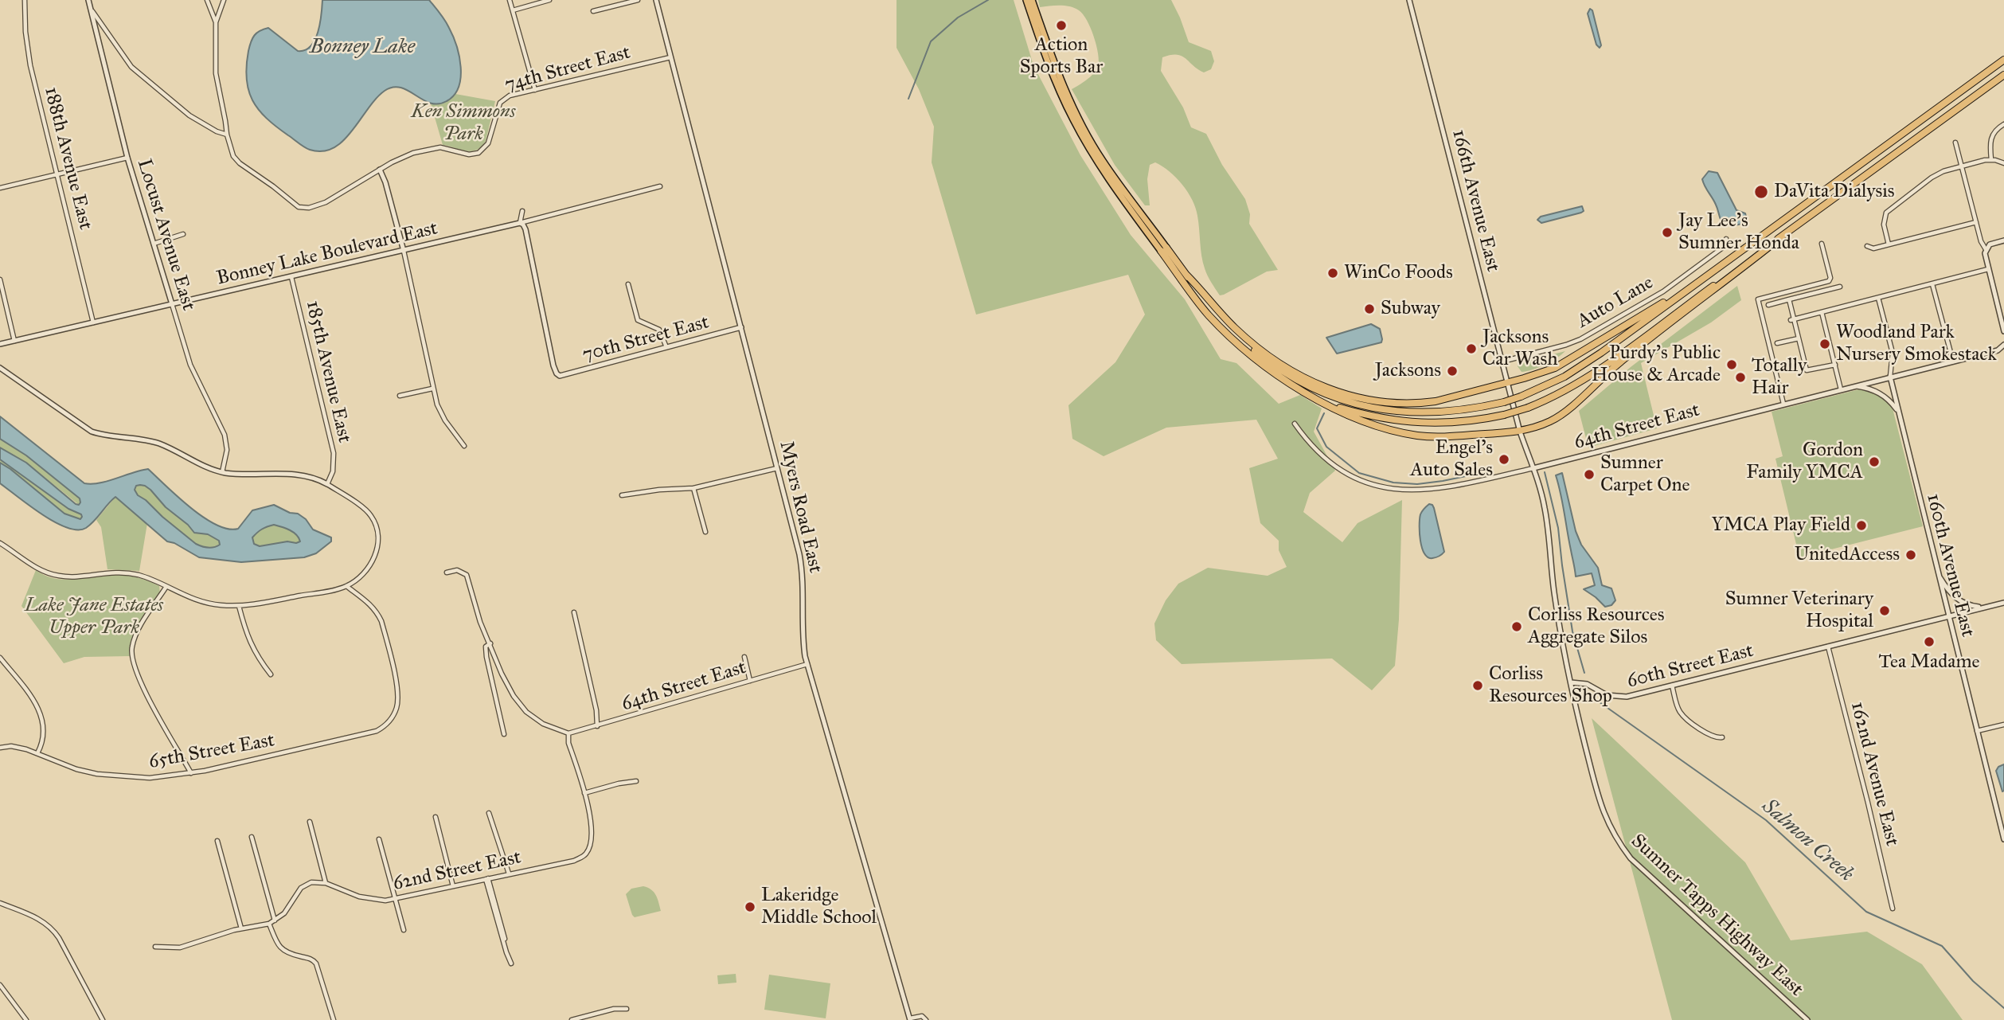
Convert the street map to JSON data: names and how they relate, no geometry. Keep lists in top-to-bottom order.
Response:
{
  "streets": {
    "street": [
      "74th Street East",
      "188th Avenue East",
      "166th Avenue East",
      "Locust Avenue East",
      "Bonney Lake Boulevard East",
      "Auto Lane",
      "70th Street East",
      "185th Avenue East",
      "64th Street East",
      "Myers Road East",
      "160th Avenue East",
      "60th Street East",
      "65th Street East",
      "162nd Avenue East",
      "62nd Street East",
      "Sumner Tapps Highway East"
    ]
  },
  "crossings": [
    ["74th Street East", "Myers Road East"],
    ["188th Avenue East", "Bonney Lake Boulevard East"],
    ["166th Avenue East", "Auto Lane"],
    ["166th Avenue East", "Sumner Tapps Highway East"],
    ["Locust Avenue East", "Bonney Lake Boulevard East"],
    ["Bonney Lake Boulevard East", "70th Street East"],
    ["Bonney Lake Boulevard East", "185th Avenue East"],
    ["70th Street East", "Myers Road East"],
    ["64th Street East", "Myers Road East"],
    ["64th Street East", "160th Avenue East"],
    ["64th Street East", "Sumner Tapps Highway East"],
    ["160th Avenue East", "60th Street East"],
    ["60th Street East", "162nd Avenue East"],
    ["60th Street East", "Sumner Tapps Highway East"]
  ],
  "water": ["Bonney Lake", "Salmon Creek"],
  "parks": ["Ken Simmons Park", "Lake Jane Estates Upper Park"],
  "places": [
    "Action Sports Bar",
    "DaVita Dialysis",
    "Jay Lee's Sumner Honda",
    "WinCo Foods",
    "Subway",
    "Woodland Park Nursery Smokestack",
    "Jacksons Car Wash",
    "Purdy's Public House & Arcade",
    "Jacksons",
    "Totally Hair",
    "Engel's Auto Sales",
    "Gordon Family YMCA",
    "Sumner Carpet One",
    "YMCA Play Field",
    "UnitedAccess",
    "Sumner Veterinary Hospital",
    "Corliss Resources Aggregate Silos",
    "Tea Madame",
    "Corliss Resources Shop",
    "Lakeridge Middle School"
  ]
}
